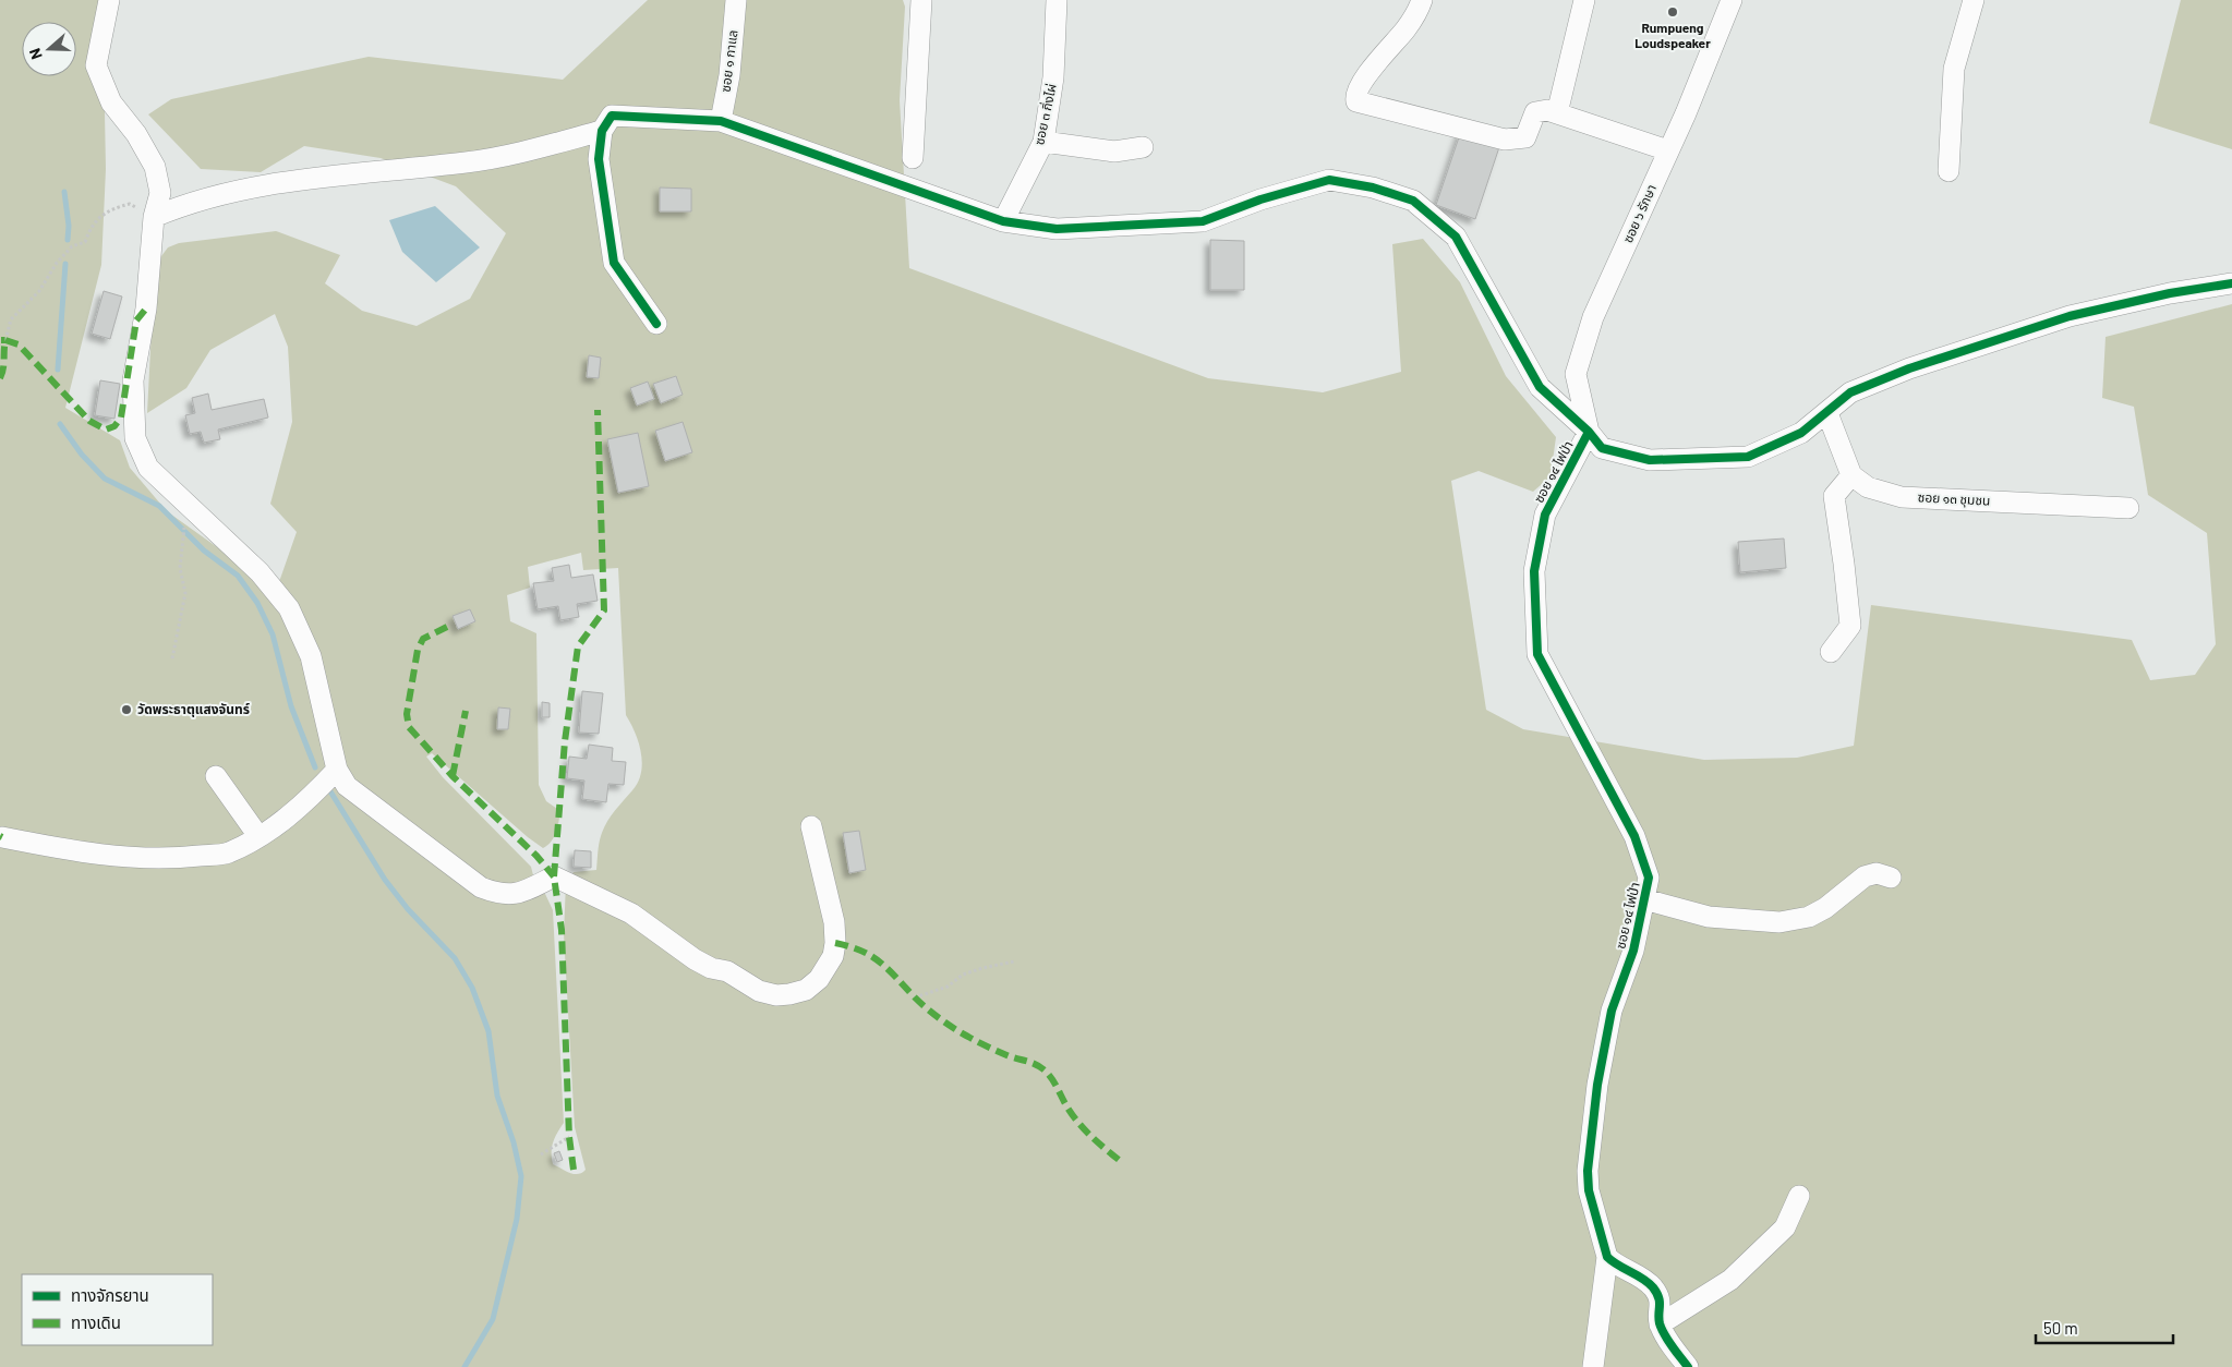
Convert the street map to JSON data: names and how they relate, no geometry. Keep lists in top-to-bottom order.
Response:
{
  "streets": {
    "street": [
      "ซอย ๑ กาแล",
      "ซอย ๓ กิ่งไผ่",
      "ซอย ๖ รักษา",
      "ซอย ๑๔ ไฟป่า",
      "ซอย ๑๓ ชุมชน"
    ]
  },
  "crossings": [
    ["ซอย ๖ รักษา", "ซอย ๑๔ ไฟป่า"]
  ],
  "places": ["Rumpueng Loudspeaker", "วัดพระธาตุแสงจันทร์"],
  "legend": ["ทางจักรยาน", "ทางเดิน"],
  "scale_bar": "50 m",
  "north": "left"
}
